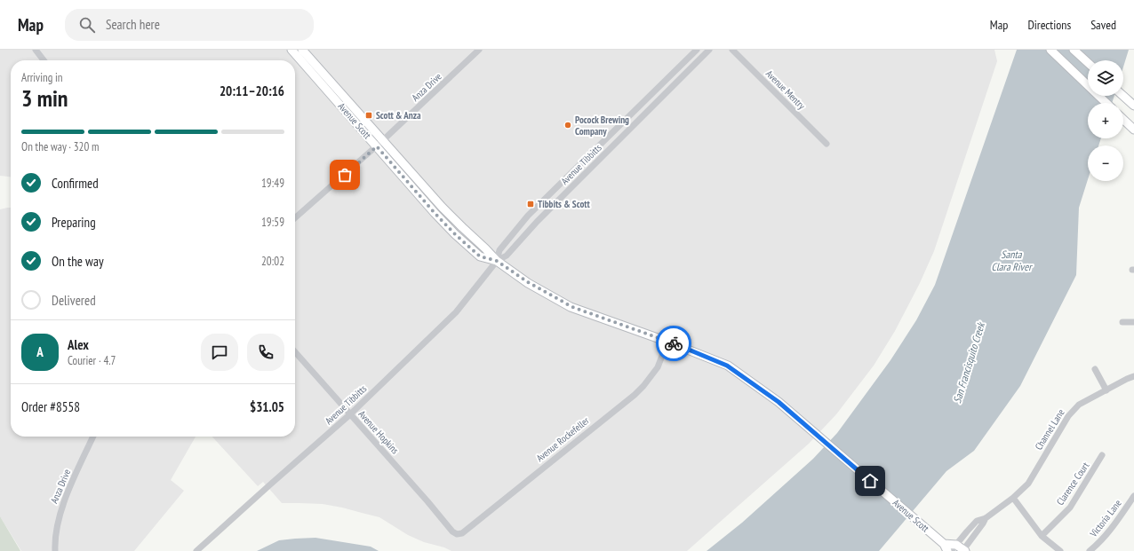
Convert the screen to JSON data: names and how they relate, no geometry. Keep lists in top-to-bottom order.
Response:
{
  "streets": {
    "main road": ["Avenue Scott"],
    "street": [
      "Anza Drive",
      "Avenue Mentry",
      "Avenue Tibbitts",
      "Channel Lane",
      "Avenue Hopkins",
      "Avenue Rockefeller",
      "Clarence Court",
      "Victoria Lane"
    ]
  },
  "crossings": [
    ["Anza Drive", "Avenue Scott"],
    ["Avenue Scott", "Avenue Tibbitts"],
    ["Avenue Scott", "Avenue Rockefeller"],
    ["Avenue Tibbitts", "Avenue Hopkins"],
    ["Avenue Hopkins", "Avenue Rockefeller"]
  ],
  "water": ["Santa Clara River", "San Francisquito Creek"],
  "places": {
    "transit": ["Scott & Anza", "Tibbits & Scott"],
    "other": ["Pocock Brewing Company"]
  },
  "page": {
    "header": "Map",
    "search": "Search here",
    "nav": ["Map", "Directions", "Saved"],
    "map_buttons": ["+", "−"],
    "heading": ["3 min", "Arriving in", "20:11–20:16"],
    "panel": [
      "Alex",
      "Courier · 4.7",
      "Order #8558",
      "$31.05"
    ],
    "bar": "On the way · 320 m",
    "list": [
      ["Confirmed", "19:49"],
      ["Preparing", "19:59"],
      ["On the way", "20:02"],
      "Delivered"
    ],
    "round": "A"
  }
}
